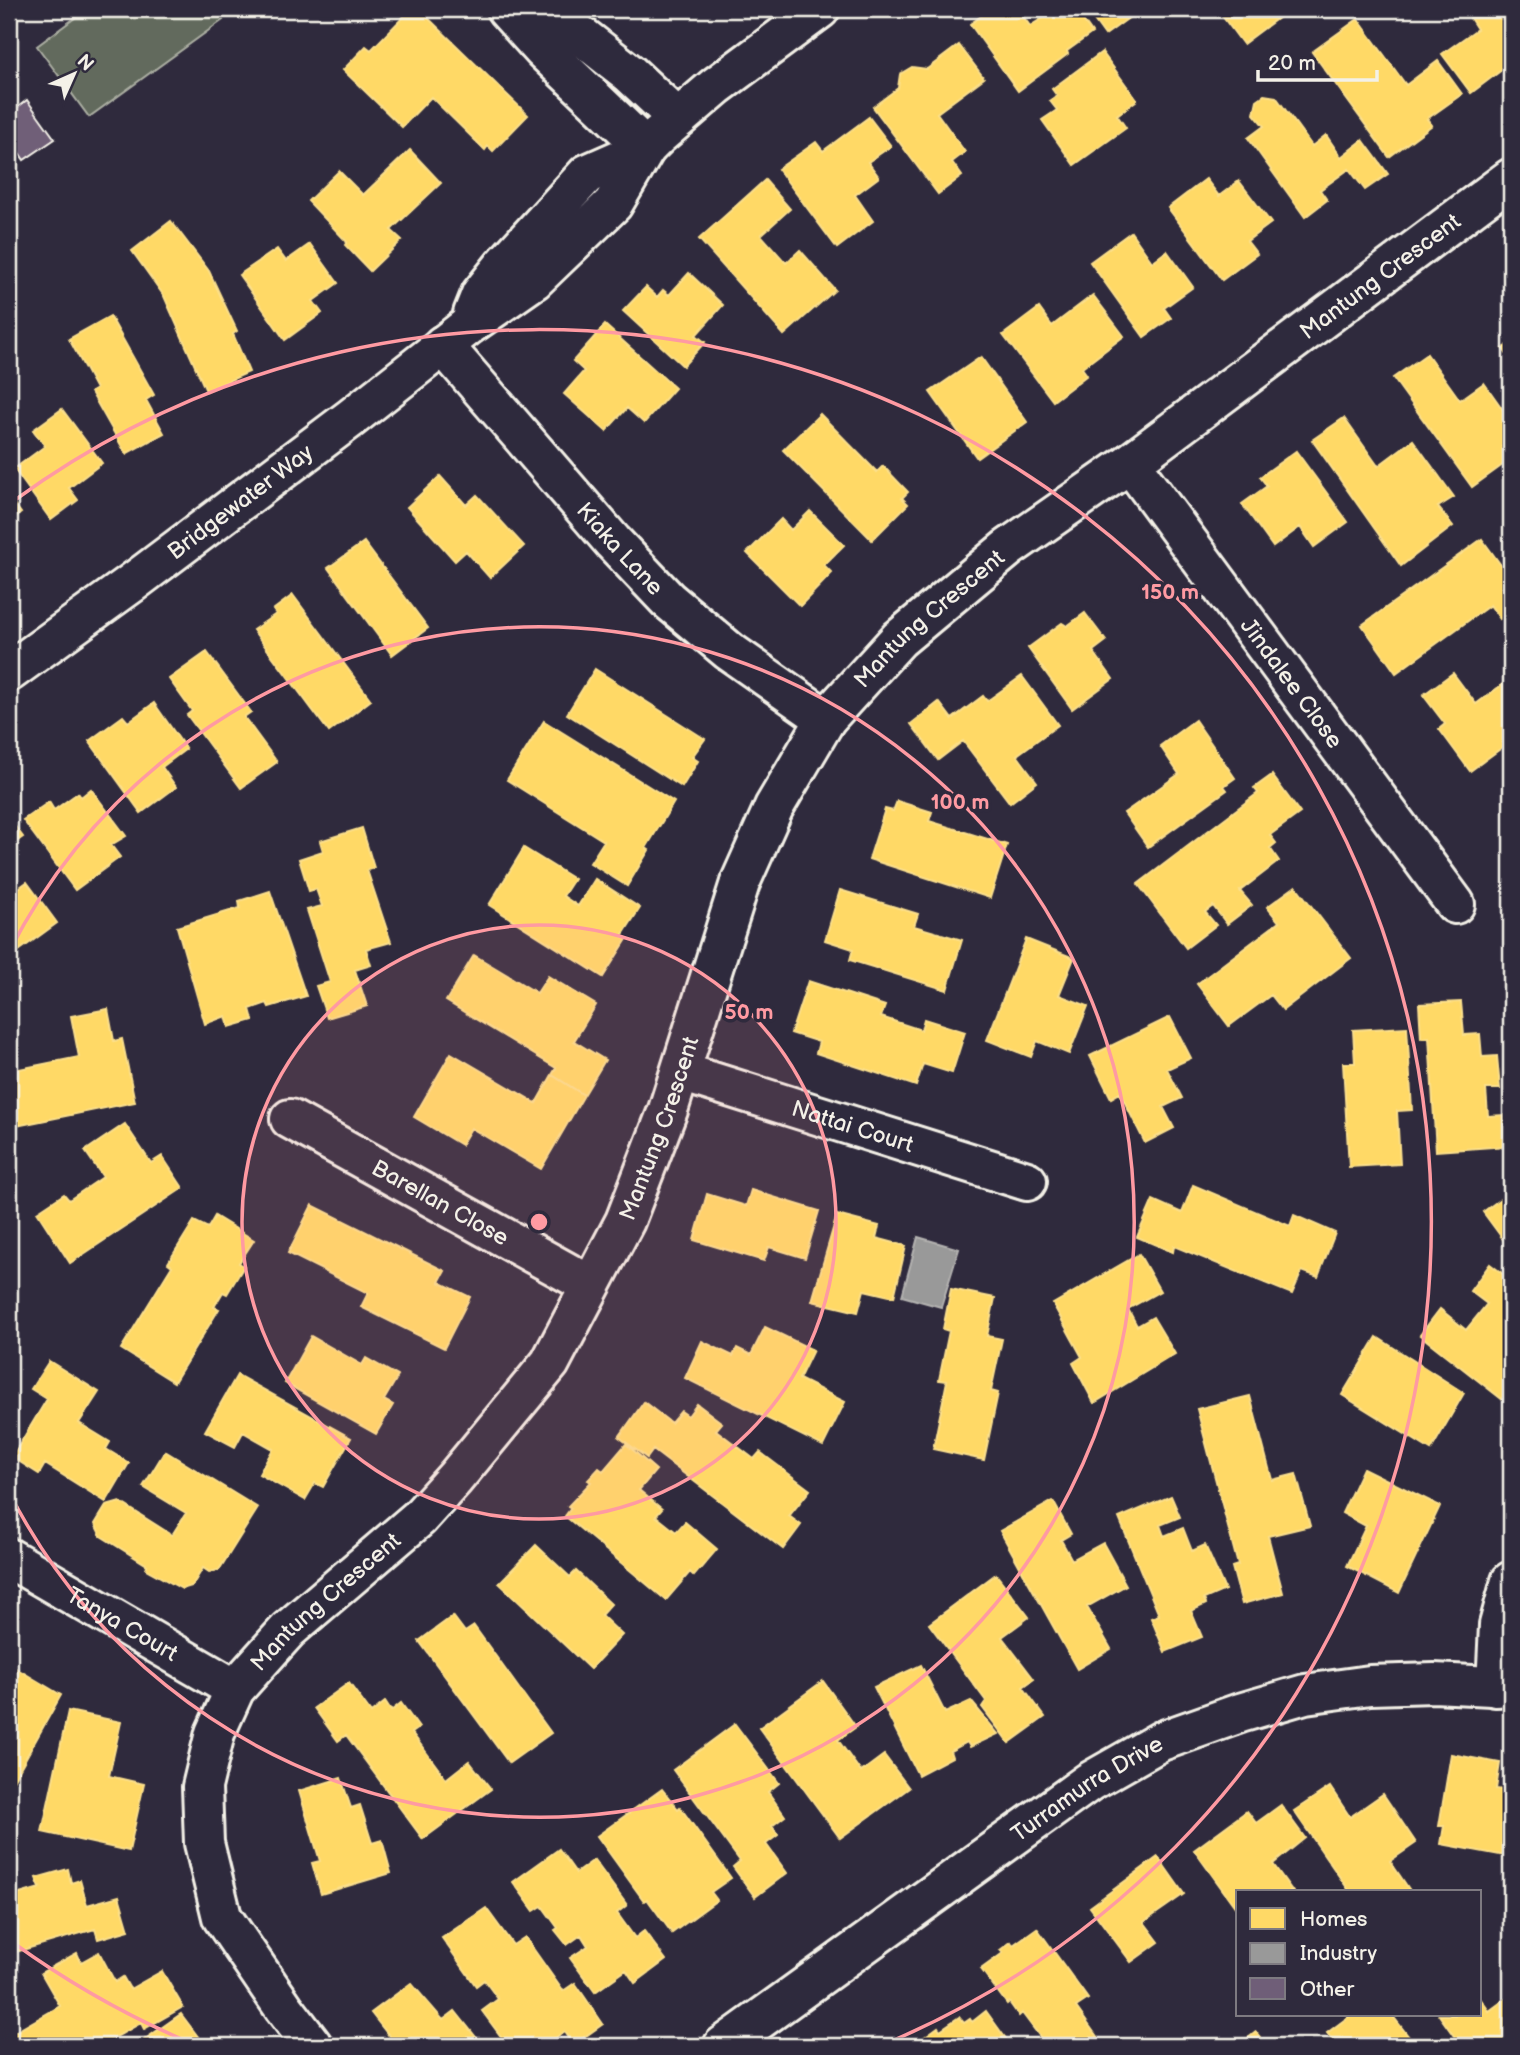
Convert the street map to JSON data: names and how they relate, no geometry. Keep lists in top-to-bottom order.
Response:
{
  "streets": {
    "street": [
      "Mantung Crescent",
      "Bridgewater Way",
      "Kiaka Lane",
      "Jindalee Close",
      "Nattai Court",
      "Barellan Close",
      "Tanya Court",
      "Turramurra Drive"
    ]
  },
  "crossings": [
    ["Mantung Crescent", "Kiaka Lane"],
    ["Mantung Crescent", "Jindalee Close"],
    ["Mantung Crescent", "Nattai Court"],
    ["Mantung Crescent", "Barellan Close"],
    ["Mantung Crescent", "Tanya Court"],
    ["Bridgewater Way", "Kiaka Lane"]
  ],
  "legend": ["Homes", "Industry", "Other"],
  "scale_bar": "20 m",
  "north": "top right",
  "rings": ["150 m", "100 m", "50 m"]
}
